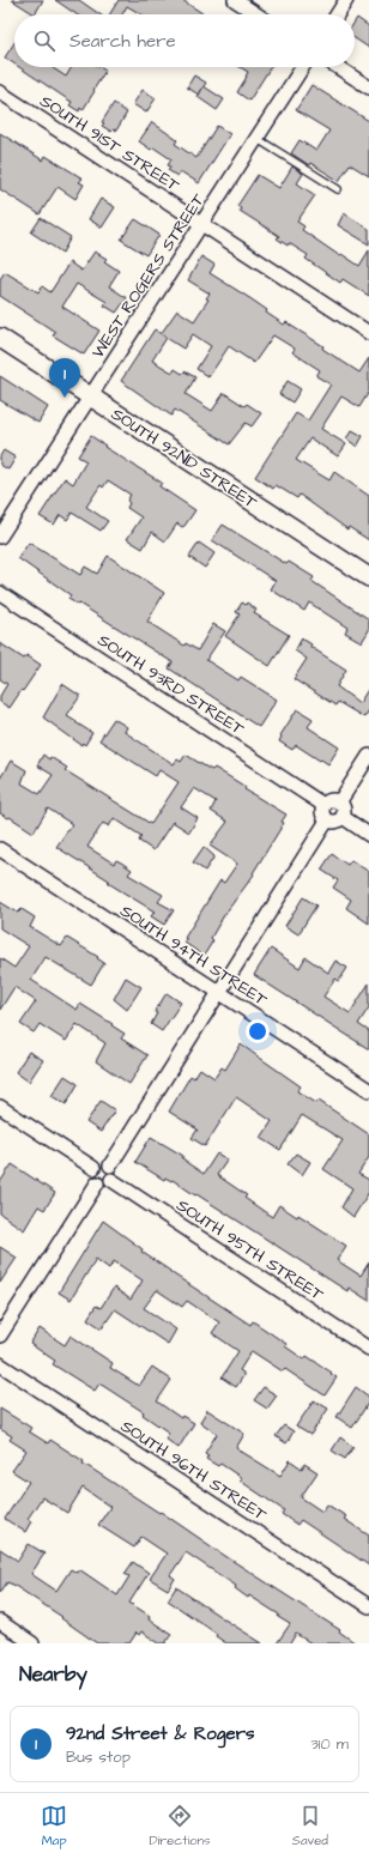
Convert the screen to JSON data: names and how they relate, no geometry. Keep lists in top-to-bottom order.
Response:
{
  "streets": {
    "street": [
      "SOUTH 91ST STREET",
      "WEST ROGERS STREET",
      "SOUTH 92ND STREET",
      "SOUTH 93RD STREET",
      "SOUTH 94TH STREET",
      "SOUTH 95TH STREET",
      "SOUTH 96TH STREET"
    ]
  },
  "crossings": [
    ["SOUTH 91ST STREET", "WEST ROGERS STREET"],
    ["WEST ROGERS STREET", "SOUTH 92ND STREET"]
  ],
  "page": {
    "search": "Search here",
    "pins": "1",
    "heading": "Nearby",
    "list": [
      {
        "mark": "1",
        "name": "92nd Street & Rogers",
        "note": "Bus stop",
        "value": "310 m"
      }
    ],
    "nav": ["Map", "Directions", "Saved"]
  }
}
